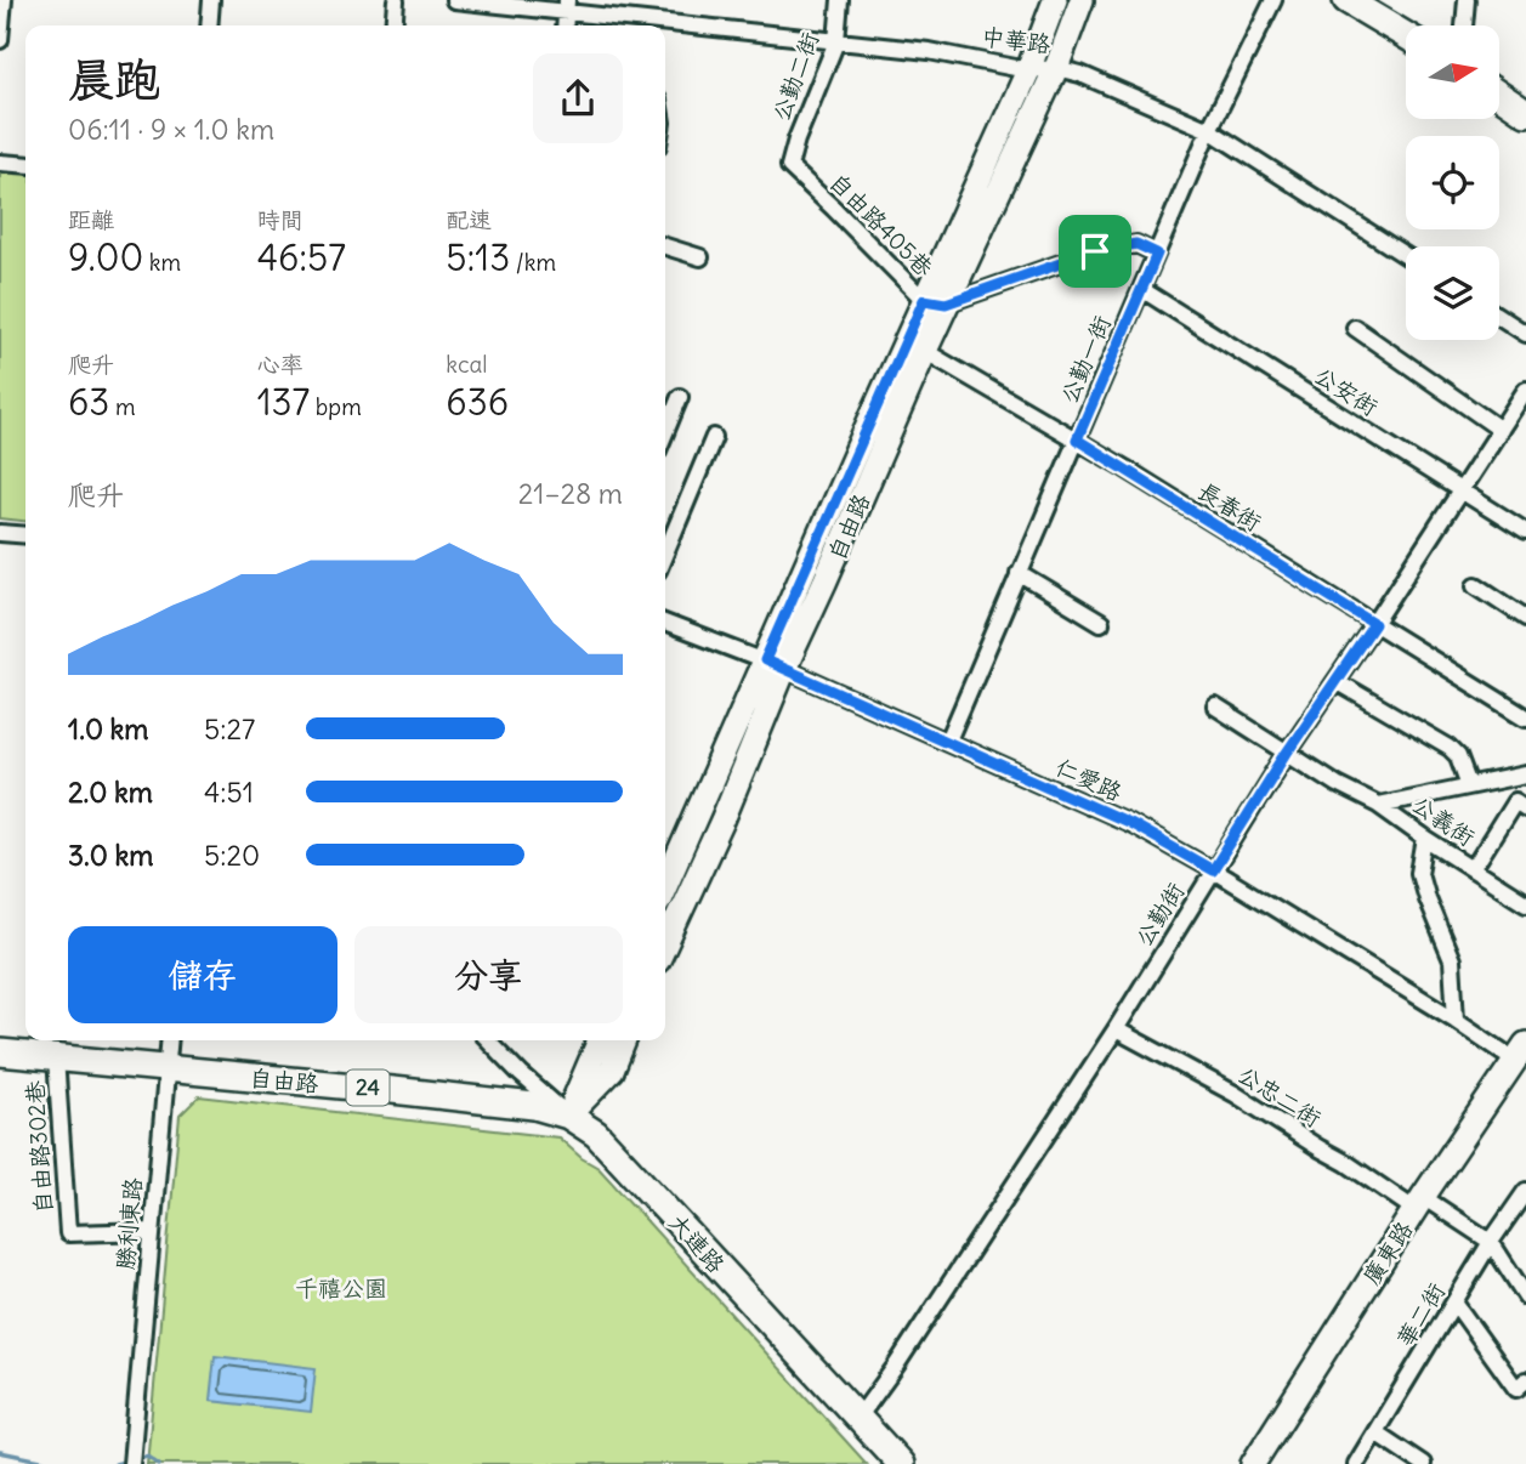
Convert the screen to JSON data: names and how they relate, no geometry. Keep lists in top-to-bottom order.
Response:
{
  "streets": {
    "main road": ["自由路", "24", "大連路"],
    "street": [
      "中華路",
      "公勤二街",
      "自由路405巷",
      "公勤一街",
      "公安街",
      "長春街",
      "仁愛路",
      "公義街",
      "公勤街",
      "公忠二街",
      "自由路302巷",
      "勝利東路",
      "廣東路",
      "華二街"
    ]
  },
  "crossings": [
    ["中華路", "公勤二街"],
    ["中華路", "公勤一街"],
    ["中華路", "自由路"],
    ["公勤二街", "自由路405巷"],
    ["自由路405巷", "自由路"],
    ["公勤一街", "公安街"],
    ["公勤一街", "長春街"],
    ["公勤一街", "仁愛路"],
    ["公安街", "公勤街"],
    ["長春街", "自由路"],
    ["長春街", "公勤街"],
    ["自由路", "仁愛路"],
    ["自由路", "自由路302巷"],
    ["自由路", "勝利東路"],
    ["自由路", "大連路"],
    ["仁愛路", "公勤街"],
    ["仁愛路", "廣東路"],
    ["公義街", "公勤街"],
    ["公勤街", "公忠二街"],
    ["公勤街", "大連路"],
    ["公忠二街", "廣東路"],
    ["公忠二街", "華二街"],
    ["自由路302巷", "勝利東路"]
  ],
  "parks": ["千禧公園"],
  "north": "right",
  "page": {
    "heading": ["晨跑", "06:11 · 9 × 1.0 km"],
    "stats": [
      ["距離", "9.00 km"],
      ["時間", "46:57"],
      ["配速", "5:13 /km"],
      ["爬升", "63 m"],
      ["心率", "137 bpm"],
      ["kcal", "636"]
    ],
    "chart": ["爬升", "21–28 m"],
    "list": [
      {
        "name": "1.0 km",
        "note": "5:27"
      },
      {
        "name": "2.0 km",
        "note": "4:51"
      },
      {
        "name": "3.0 km",
        "note": "5:20"
      }
    ],
    "buttons": ["儲存", "分享"]
  }
}
